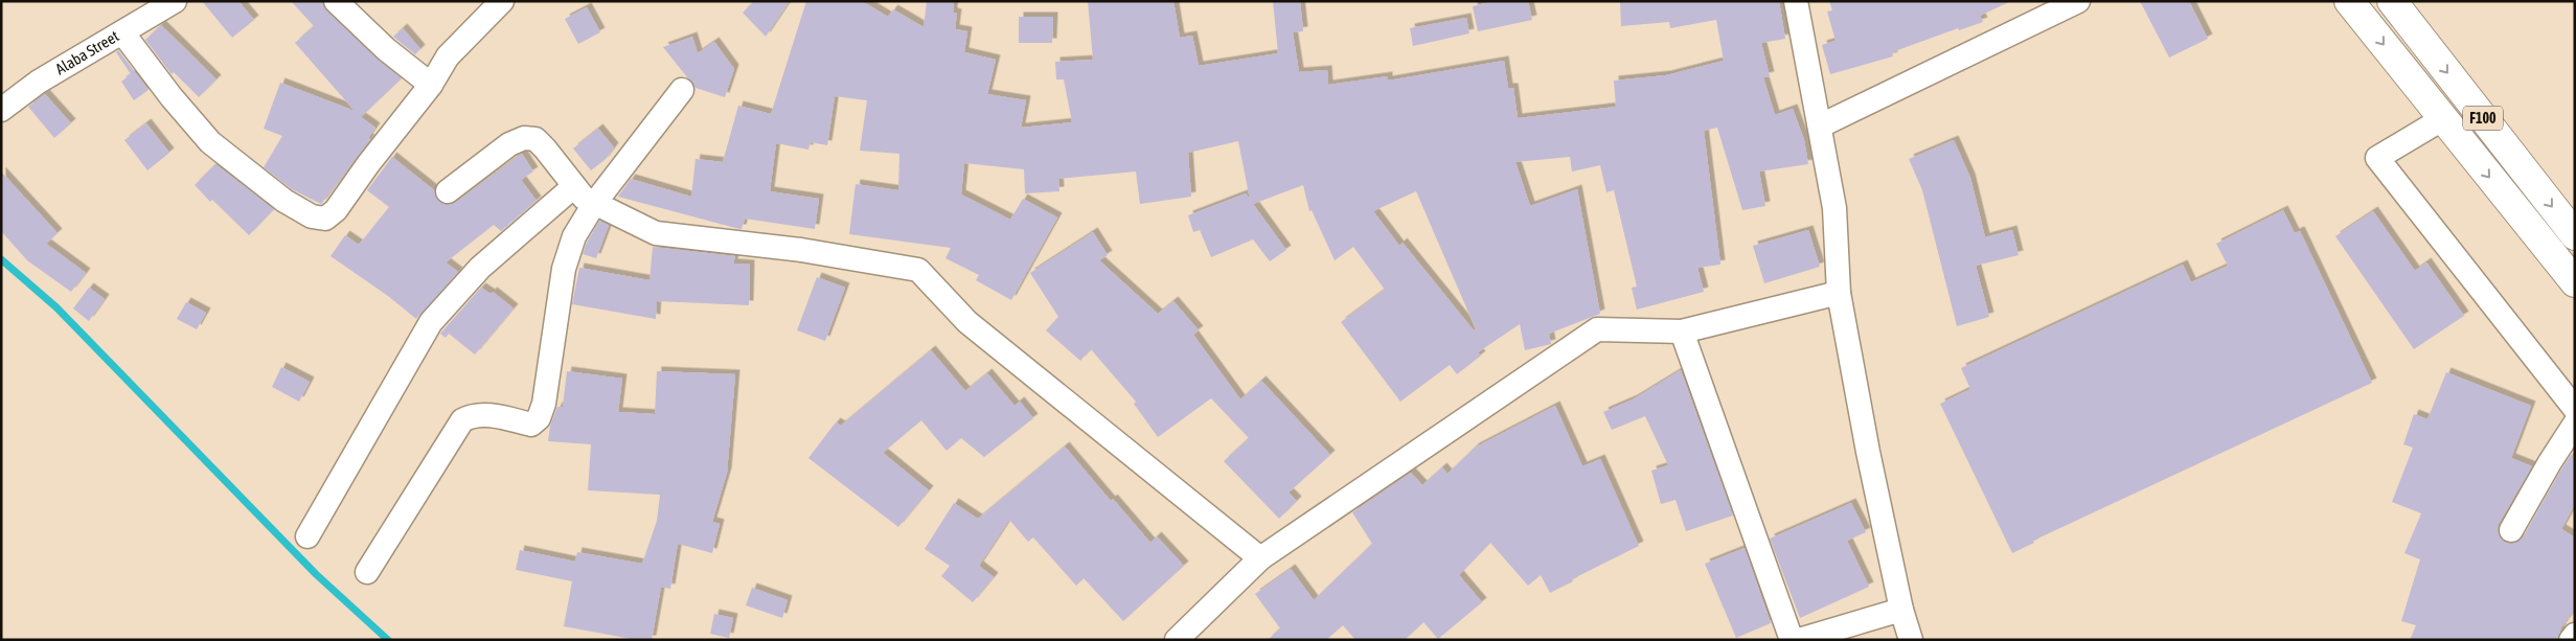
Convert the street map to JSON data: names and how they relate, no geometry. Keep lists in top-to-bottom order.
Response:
{
  "streets": {
    "main road": ["F100"],
    "street": ["Alaba Street"]
  }
}
